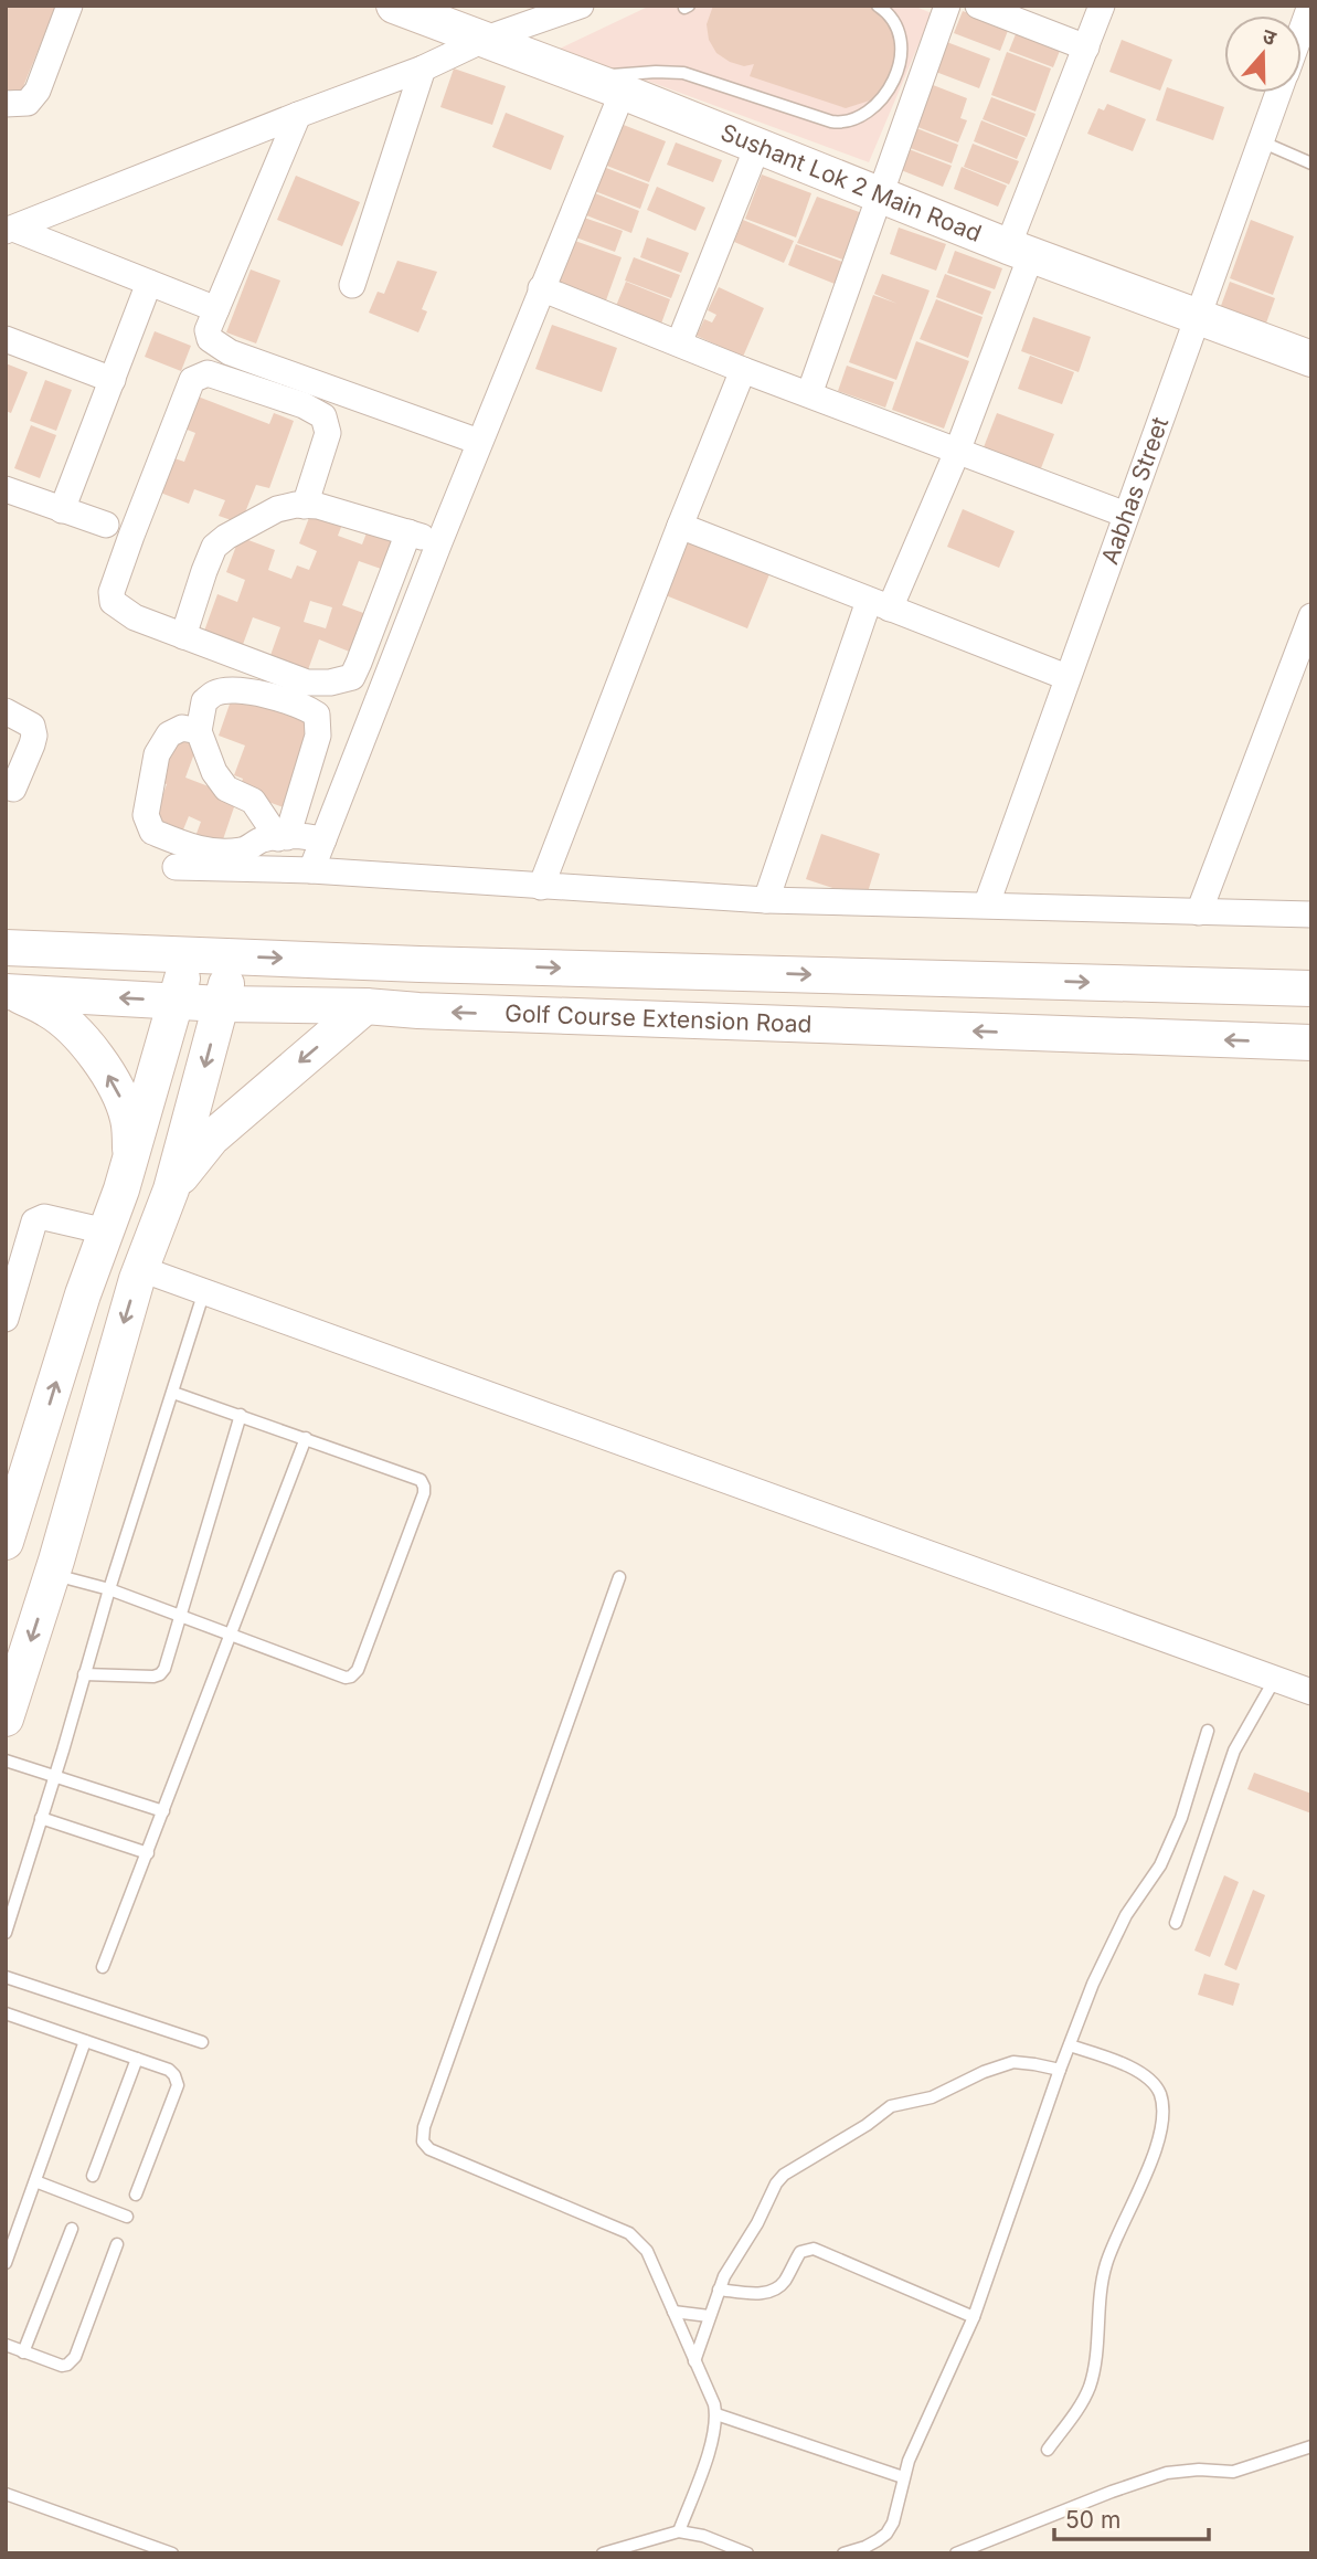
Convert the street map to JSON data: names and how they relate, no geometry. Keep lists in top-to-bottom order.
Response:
{
  "streets": {
    "main road": ["Sushant Lok 2 Main Road", "Golf Course Extension Road"],
    "street": ["Aabhas Street"]
  },
  "crossings": [
    ["Sushant Lok 2 Main Road", "Aabhas Street"]
  ],
  "scale_bar": "50 m",
  "north": "top"
}
